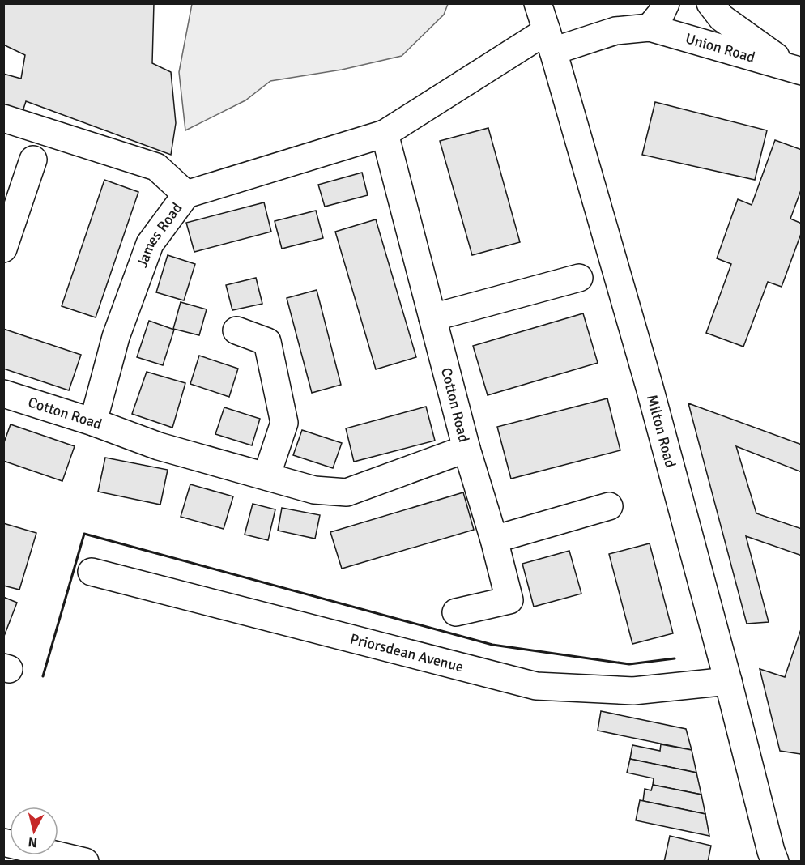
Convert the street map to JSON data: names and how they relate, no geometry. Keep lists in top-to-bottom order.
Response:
{
  "streets": {
    "street": [
      "Union Road",
      "James Road",
      "Cotton Road",
      "Milton Road",
      "Priorsdean Avenue"
    ]
  },
  "crossings": [
    ["Union Road", "Milton Road"],
    ["James Road", "Cotton Road"],
    ["Milton Road", "Priorsdean Avenue"]
  ],
  "north": "bottom"
}
